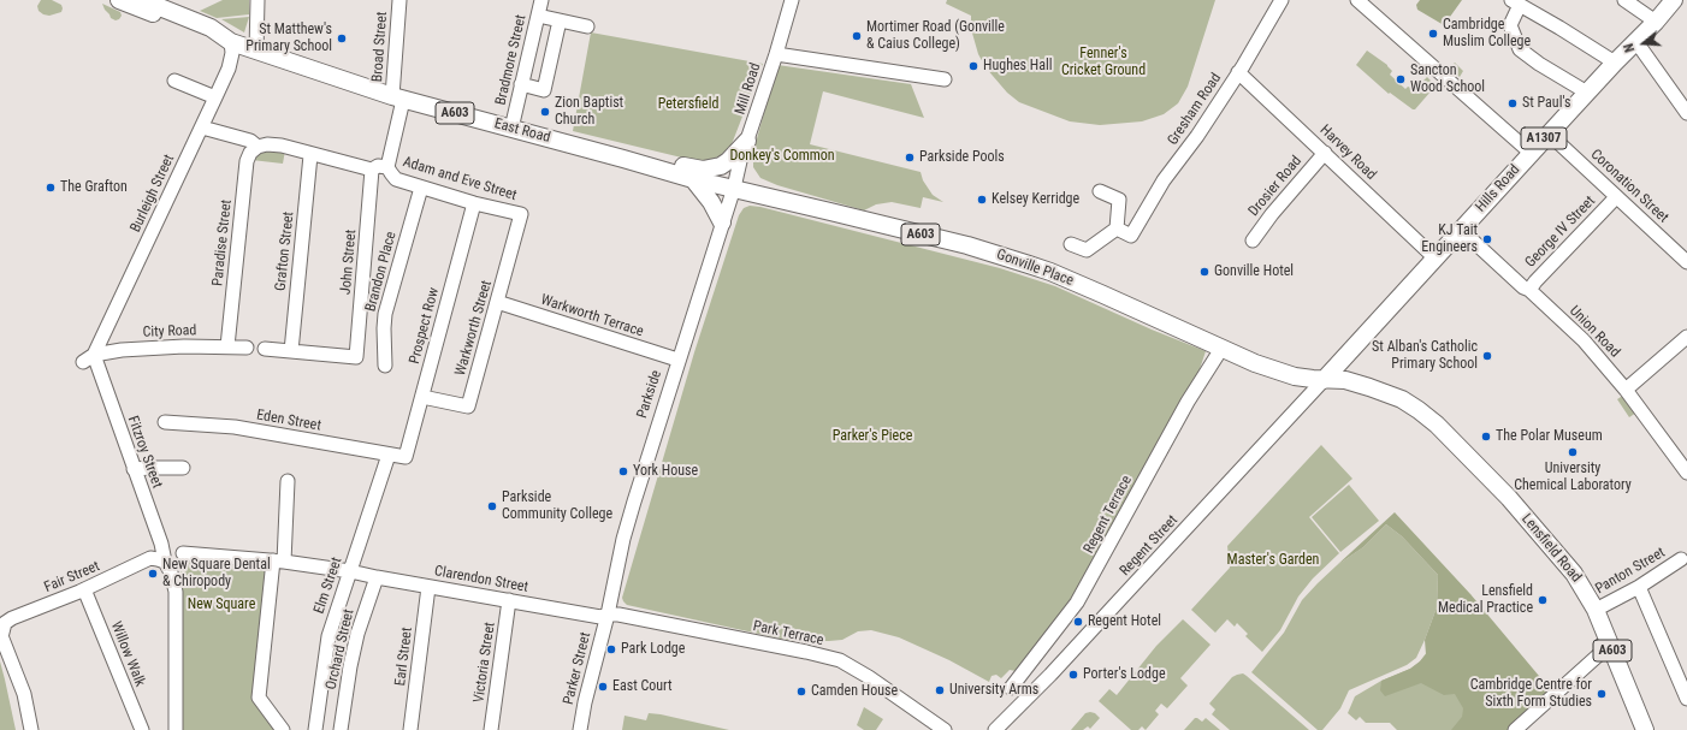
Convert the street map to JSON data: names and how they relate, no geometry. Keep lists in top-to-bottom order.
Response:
{
  "streets": {
    "main road": [
      "A603",
      "East Road",
      "A1307",
      "Hills Road",
      "Gonville Place",
      "Lensfield Road"
    ],
    "street": [
      "Broad Street",
      "Bradmore Street",
      "Mill Road",
      "Gresham Road",
      "Harvey Road",
      "Adam and Eve Street",
      "Drosier Road",
      "Coronation Street",
      "Burleigh Street",
      "George IV Street",
      "Paradise Street",
      "Grafton Street",
      "John Street",
      "Brandon Place",
      "Warkworth Terrace",
      "Prospect Row",
      "Warkworth Street",
      "City Road",
      "Union Road",
      "Parkside",
      "Eden Street",
      "Fitzroy Street",
      "Regent Terrace",
      "Regent Street",
      "Panton Street",
      "Fair Street",
      "Clarendon Street",
      "Elm Street",
      "Park Terrace",
      "Orchard Street",
      "Willow Walk",
      "Earl Street",
      "Victoria Street",
      "Parker Street"
    ]
  },
  "crossings": [
    ["Broad Street", "East Road"],
    ["Broad Street", "Adam and Eve Street"],
    ["Bradmore Street", "East Road"],
    ["Mill Road", "East Road"],
    ["Mill Road", "Gonville Place"],
    ["Mill Road", "Parkside"],
    ["Gresham Road", "Harvey Road"],
    ["East Road", "Burleigh Street"],
    ["East Road", "Gonville Place"],
    ["East Road", "Parkside"],
    ["Harvey Road", "Drosier Road"],
    ["Harvey Road", "Hills Road"],
    ["Adam and Eve Street", "Burleigh Street"],
    ["Adam and Eve Street", "Paradise Street"],
    ["Adam and Eve Street", "Grafton Street"],
    ["Adam and Eve Street", "John Street"],
    ["Adam and Eve Street", "Brandon Place"],
    ["Adam and Eve Street", "Prospect Row"],
    ["Adam and Eve Street", "Warkworth Street"],
    ["Coronation Street", "Hills Road"],
    ["Coronation Street", "George IV Street"],
    ["Hills Road", "Gonville Place"],
    ["Hills Road", "Union Road"],
    ["Hills Road", "Regent Street"],
    ["Hills Road", "Lensfield Road"],
    ["Burleigh Street", "City Road"],
    ["Burleigh Street", "Fitzroy Street"],
    ["George IV Street", "Union Road"],
    ["Paradise Street", "City Road"],
    ["Grafton Street", "John Street"],
    ["Gonville Place", "Parkside"],
    ["Gonville Place", "Regent Terrace"],
    ["Gonville Place", "Regent Street"],
    ["Gonville Place", "Lensfield Road"],
    ["Warkworth Terrace", "Warkworth Street"],
    ["Warkworth Terrace", "Parkside"],
    ["Prospect Row", "Warkworth Street"],
    ["Prospect Row", "Eden Street"],
    ["City Road", "Fitzroy Street"],
    ["Parkside", "Clarendon Street"],
    ["Parkside", "Park Terrace"],
    ["Parkside", "Parker Street"],
    ["Eden Street", "Elm Street"],
    ["Fitzroy Street", "Fair Street"],
    ["Regent Street", "Lensfield Road"],
    ["Lensfield Road", "Panton Street"],
    ["Fair Street", "Willow Walk"],
    ["Clarendon Street", "Elm Street"],
    ["Clarendon Street", "Park Terrace"],
    ["Clarendon Street", "Orchard Street"],
    ["Clarendon Street", "Earl Street"],
    ["Clarendon Street", "Victoria Street"],
    ["Clarendon Street", "Parker Street"],
    ["Park Terrace", "Parker Street"]
  ],
  "parks": [
    "Fenner's Cricket Ground",
    "Petersfield",
    "Donkey's Common",
    "Parker's Piece",
    "Master's Garden",
    "New Square"
  ],
  "places": [
    "Cambridge Muslim College",
    "Mortimer Road (Gonville & Caius College)",
    "St Matthew's Primary School",
    "Hughes Hall",
    "Sancton Wood School",
    "St Paul's",
    "Zion Baptist Church",
    "Parkside Pools",
    "The Grafton",
    "Kelsey Kerridge",
    "KJ Tait Engineers",
    "Gonville Hotel",
    "St Alban's Catholic Primary School",
    "The Polar Museum",
    "University Chemical Laboratory",
    "York House",
    "Parkside Community College",
    "New Square Dental & Chiropody",
    "Lensfield Medical Practice",
    "Regent Hotel",
    "Park Lodge",
    "Porter's Lodge",
    "East Court",
    "University Arms",
    "Camden House",
    "Cambridge Centre for Sixth Form Studies"
  ],
  "north": "left"
}
